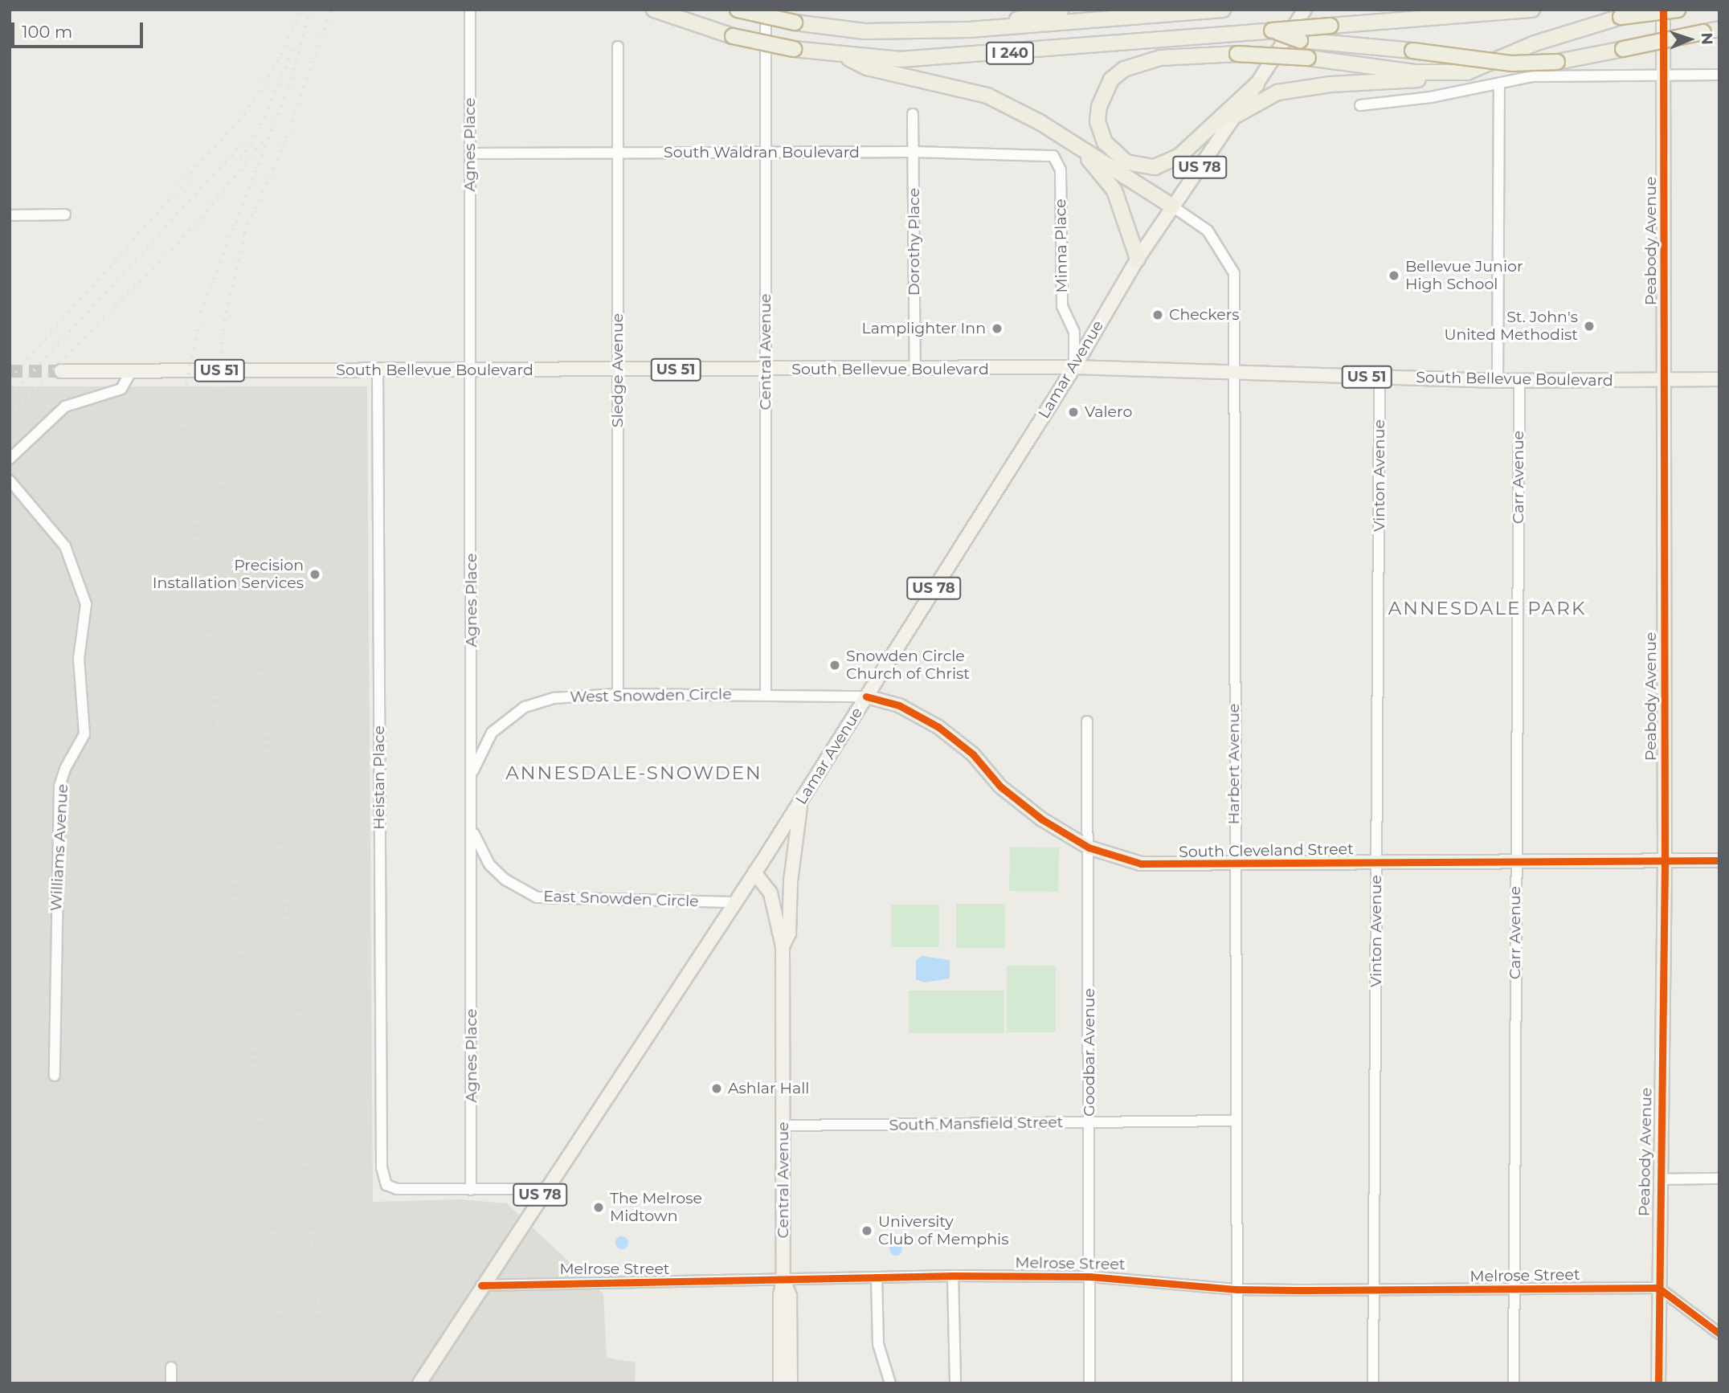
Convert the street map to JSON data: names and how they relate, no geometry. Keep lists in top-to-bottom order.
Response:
{
  "streets": {
    "highway": ["I 240"],
    "main road": [
      "US 78",
      "Peabody Avenue",
      "Central Avenue",
      "US 51",
      "South Bellevue Boulevard",
      "Lamar Avenue",
      "South Cleveland Street"
    ],
    "street": [
      "Agnes Place",
      "South Waldran Boulevard",
      "Dorothy Place",
      "Minna Place",
      "Sledge Avenue",
      "Vinton Avenue",
      "Carr Avenue",
      "West Snowden Circle",
      "Harbert Avenue",
      "Heistan Place",
      "Williams Avenue",
      "East Snowden Circle",
      "Goodbar Avenue",
      "South Mansfield Street",
      "Melrose Street"
    ]
  },
  "crossings": [
    ["Agnes Place", "South Waldran Boulevard"],
    ["Agnes Place", "South Bellevue Boulevard"],
    ["Agnes Place", "West Snowden Circle"],
    ["Agnes Place", "Heistan Place"],
    ["Agnes Place", "East Snowden Circle"],
    ["South Waldran Boulevard", "Dorothy Place"],
    ["South Waldran Boulevard", "Minna Place"],
    ["South Waldran Boulevard", "Central Avenue"],
    ["South Waldran Boulevard", "Sledge Avenue"],
    ["Peabody Avenue", "South Bellevue Boulevard"],
    ["Peabody Avenue", "South Cleveland Street"],
    ["Peabody Avenue", "Melrose Street"],
    ["Dorothy Place", "South Bellevue Boulevard"],
    ["Minna Place", "South Bellevue Boulevard"],
    ["Minna Place", "Lamar Avenue"],
    ["Central Avenue", "South Bellevue Boulevard"],
    ["Central Avenue", "Lamar Avenue"],
    ["Central Avenue", "West Snowden Circle"],
    ["Central Avenue", "South Mansfield Street"],
    ["Central Avenue", "Melrose Street"],
    ["South Bellevue Boulevard", "Lamar Avenue"],
    ["South Bellevue Boulevard", "Sledge Avenue"],
    ["South Bellevue Boulevard", "Vinton Avenue"],
    ["South Bellevue Boulevard", "Carr Avenue"],
    ["South Bellevue Boulevard", "Harbert Avenue"],
    ["South Bellevue Boulevard", "Heistan Place"],
    ["Lamar Avenue", "West Snowden Circle"],
    ["Lamar Avenue", "Harbert Avenue"],
    ["Lamar Avenue", "South Cleveland Street"],
    ["Lamar Avenue", "East Snowden Circle"],
    ["Lamar Avenue", "Melrose Street"],
    ["Sledge Avenue", "West Snowden Circle"],
    ["Vinton Avenue", "South Cleveland Street"],
    ["Vinton Avenue", "Melrose Street"],
    ["Carr Avenue", "South Cleveland Street"],
    ["Carr Avenue", "Melrose Street"],
    ["West Snowden Circle", "South Cleveland Street"],
    ["Harbert Avenue", "South Cleveland Street"],
    ["Harbert Avenue", "South Mansfield Street"],
    ["Harbert Avenue", "Melrose Street"],
    ["South Cleveland Street", "Goodbar Avenue"],
    ["Goodbar Avenue", "South Mansfield Street"],
    ["Goodbar Avenue", "Melrose Street"]
  ],
  "districts": ["ANNESDALE PARK", "ANNESDALE-SNOWDEN"],
  "places": [
    "Bellevue Junior High School",
    "Checkers",
    "St. John's United Methodist",
    "Lamplighter Inn",
    "Valero",
    "Precision Installation Services",
    "Snowden Circle Church of Christ",
    "Ashlar Hall",
    "The Melrose Midtown",
    "University Club of Memphis"
  ],
  "scale_bar": "100 m",
  "north": "right"
}
